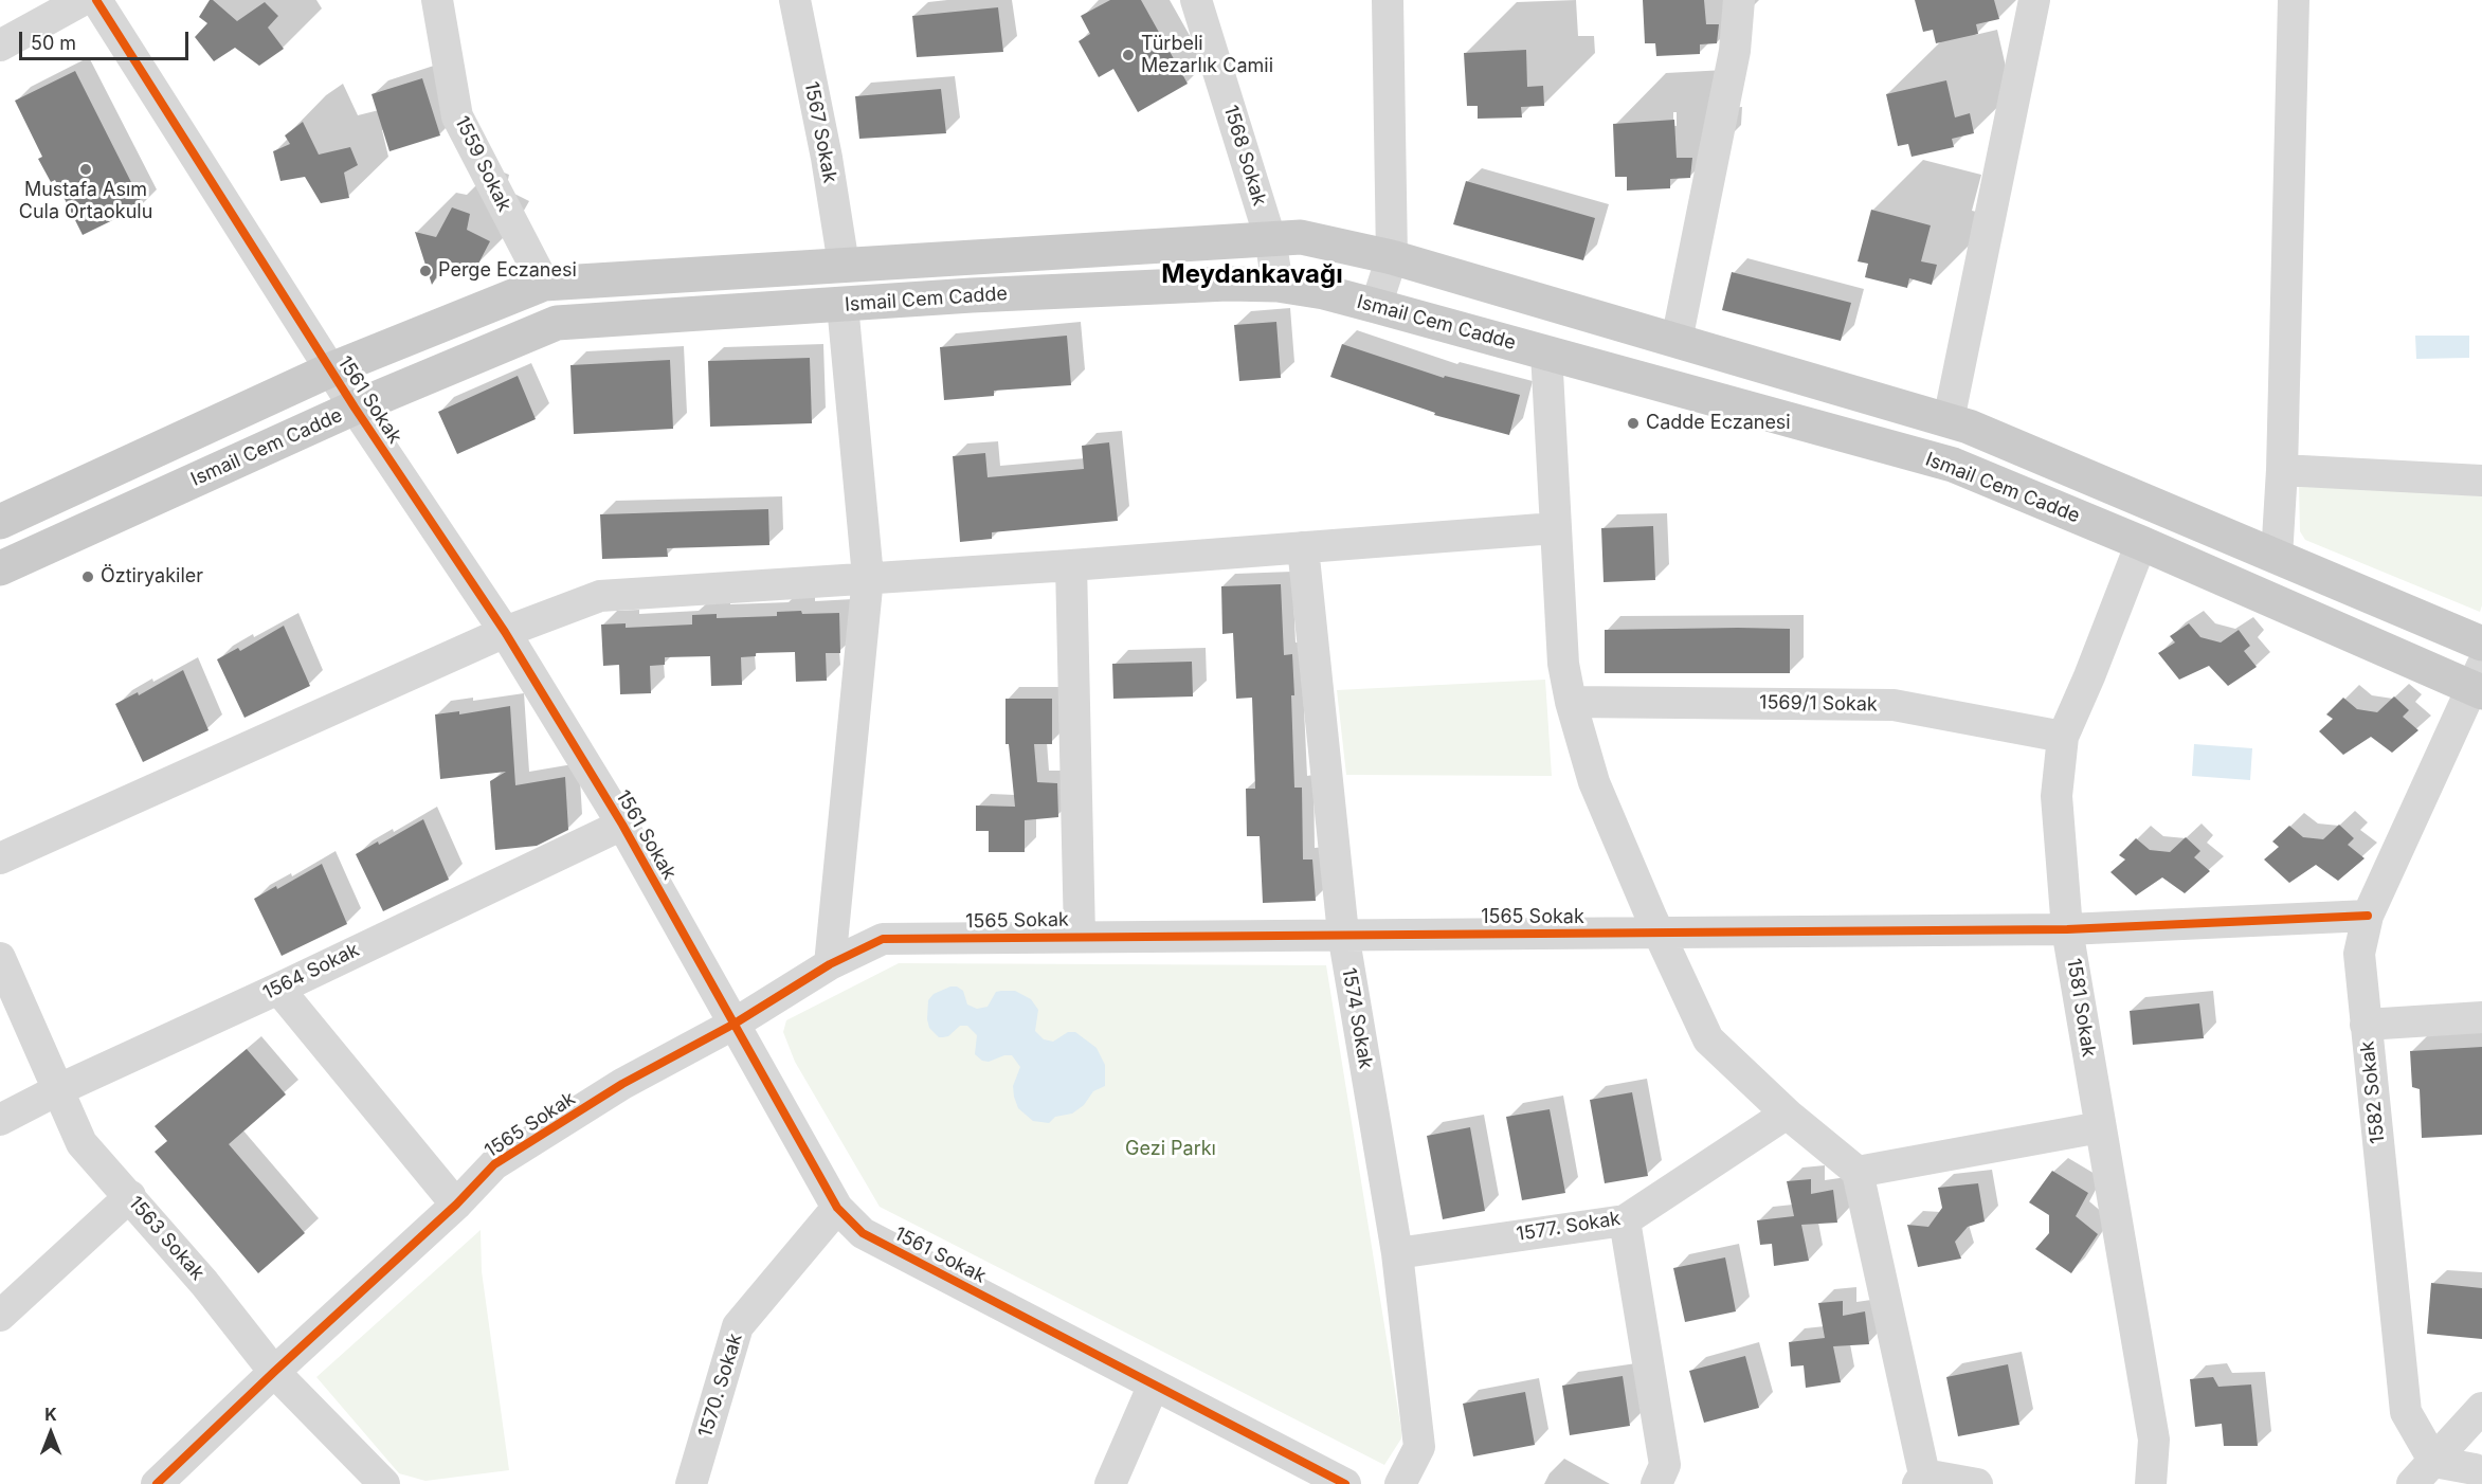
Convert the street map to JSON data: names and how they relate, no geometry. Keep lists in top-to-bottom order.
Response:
{
  "streets": {
    "main road": ["Ismail Cem Cadde"],
    "street": [
      "1567 Sokak",
      "1568 Sokak",
      "1559 Sokak",
      "1561 Sokak",
      "1569/1 Sokak",
      "1565 Sokak",
      "1564 Sokak",
      "1581 Sokak",
      "1574 Sokak",
      "1582 Sokak",
      "1577. Sokak",
      "1563 Sokak",
      "1570. Sokak"
    ]
  },
  "crossings": [
    ["1567 Sokak", "Ismail Cem Cadde"],
    ["1568 Sokak", "Ismail Cem Cadde"],
    ["1559 Sokak", "Ismail Cem Cadde"],
    ["Ismail Cem Cadde", "1561 Sokak"],
    ["Ismail Cem Cadde", "1581 Sokak"],
    ["Ismail Cem Cadde", "1582 Sokak"],
    ["1561 Sokak", "1565 Sokak"],
    ["1561 Sokak", "1564 Sokak"],
    ["1561 Sokak", "1570. Sokak"],
    ["1569/1 Sokak", "1581 Sokak"],
    ["1565 Sokak", "1581 Sokak"],
    ["1565 Sokak", "1574 Sokak"],
    ["1565 Sokak", "1582 Sokak"],
    ["1565 Sokak", "1563 Sokak"],
    ["1564 Sokak", "1563 Sokak"],
    ["1574 Sokak", "1577. Sokak"]
  ],
  "districts": ["Meydankavağı"],
  "parks": ["Gezi Parkı"],
  "places": [
    "Türbeli Mezarlık Camii",
    "Mustafa Asım Cula Ortaokulu",
    "Perge Eczanesi",
    "Cadde Eczanesi",
    "Öztiryakiler"
  ],
  "scale_bar": "50 m",
  "north": "top"
}
